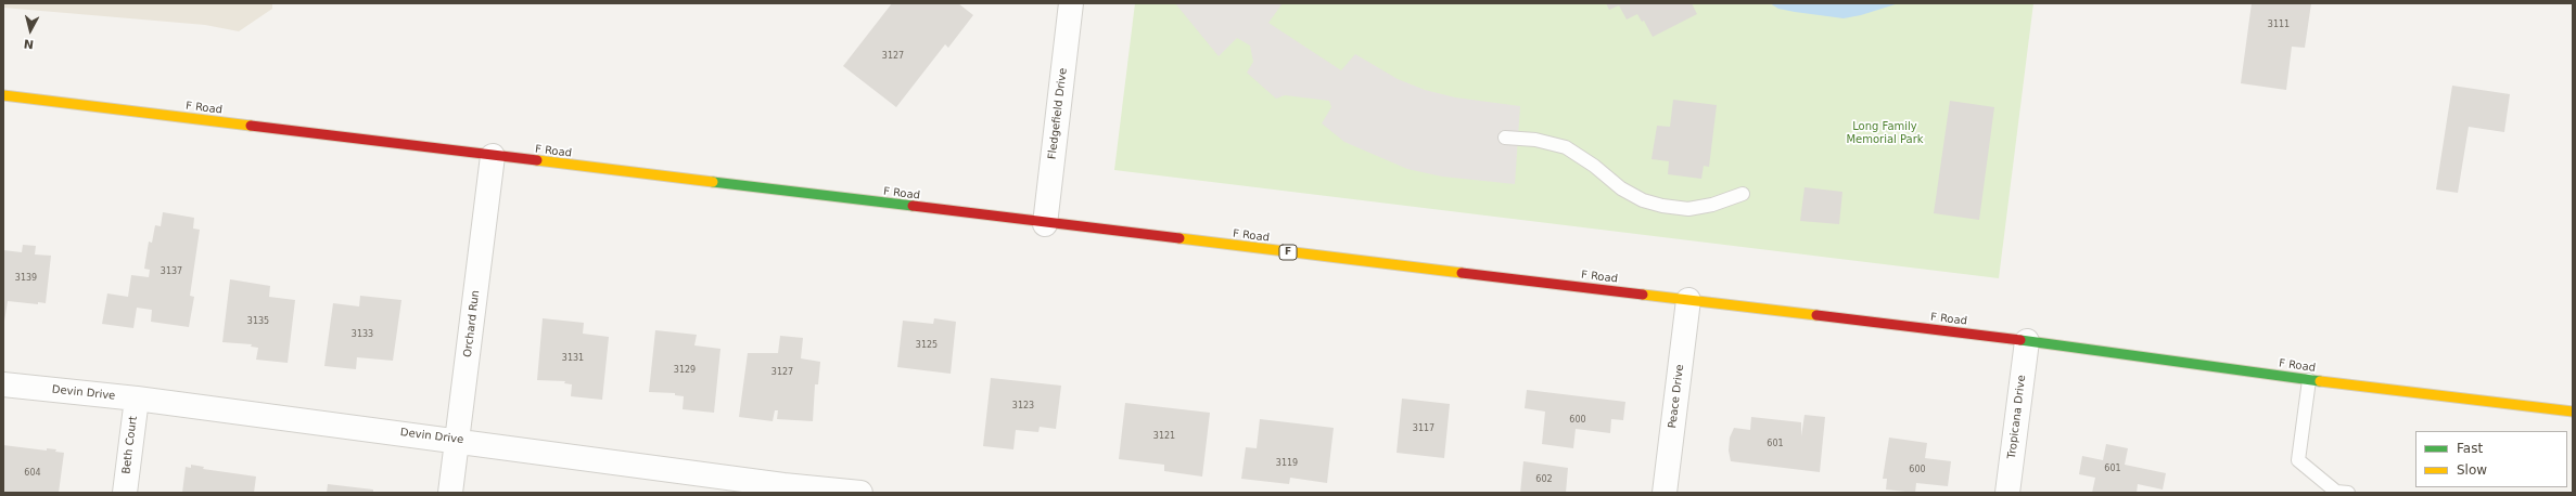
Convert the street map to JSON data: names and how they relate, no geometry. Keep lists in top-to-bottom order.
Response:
{
  "streets": {
    "main road": ["F Road", "F"],
    "street": [
      "Fledgefield Drive",
      "Orchard Run",
      "Devin Drive",
      "Peace Drive",
      "Tropicana Drive",
      "Beth Court"
    ]
  },
  "crossings": [
    ["F Road", "Fledgefield Drive"],
    ["F Road", "Orchard Run"],
    ["F Road", "Peace Drive"],
    ["F Road", "Tropicana Drive"],
    ["Orchard Run", "Devin Drive"],
    ["Devin Drive", "Beth Court"]
  ],
  "parks": ["Long Family Memorial Park"],
  "house_numbers": [
    "3111",
    "3127",
    "3137",
    "3139",
    "3135",
    "3133",
    "3125",
    "3131",
    "3129",
    "3127",
    "3123",
    "600",
    "3117",
    "3121",
    "601",
    "3119",
    "601",
    "600",
    "604",
    "602"
  ],
  "legend": ["Fast", "Slow"],
  "north": "bottom"
}
